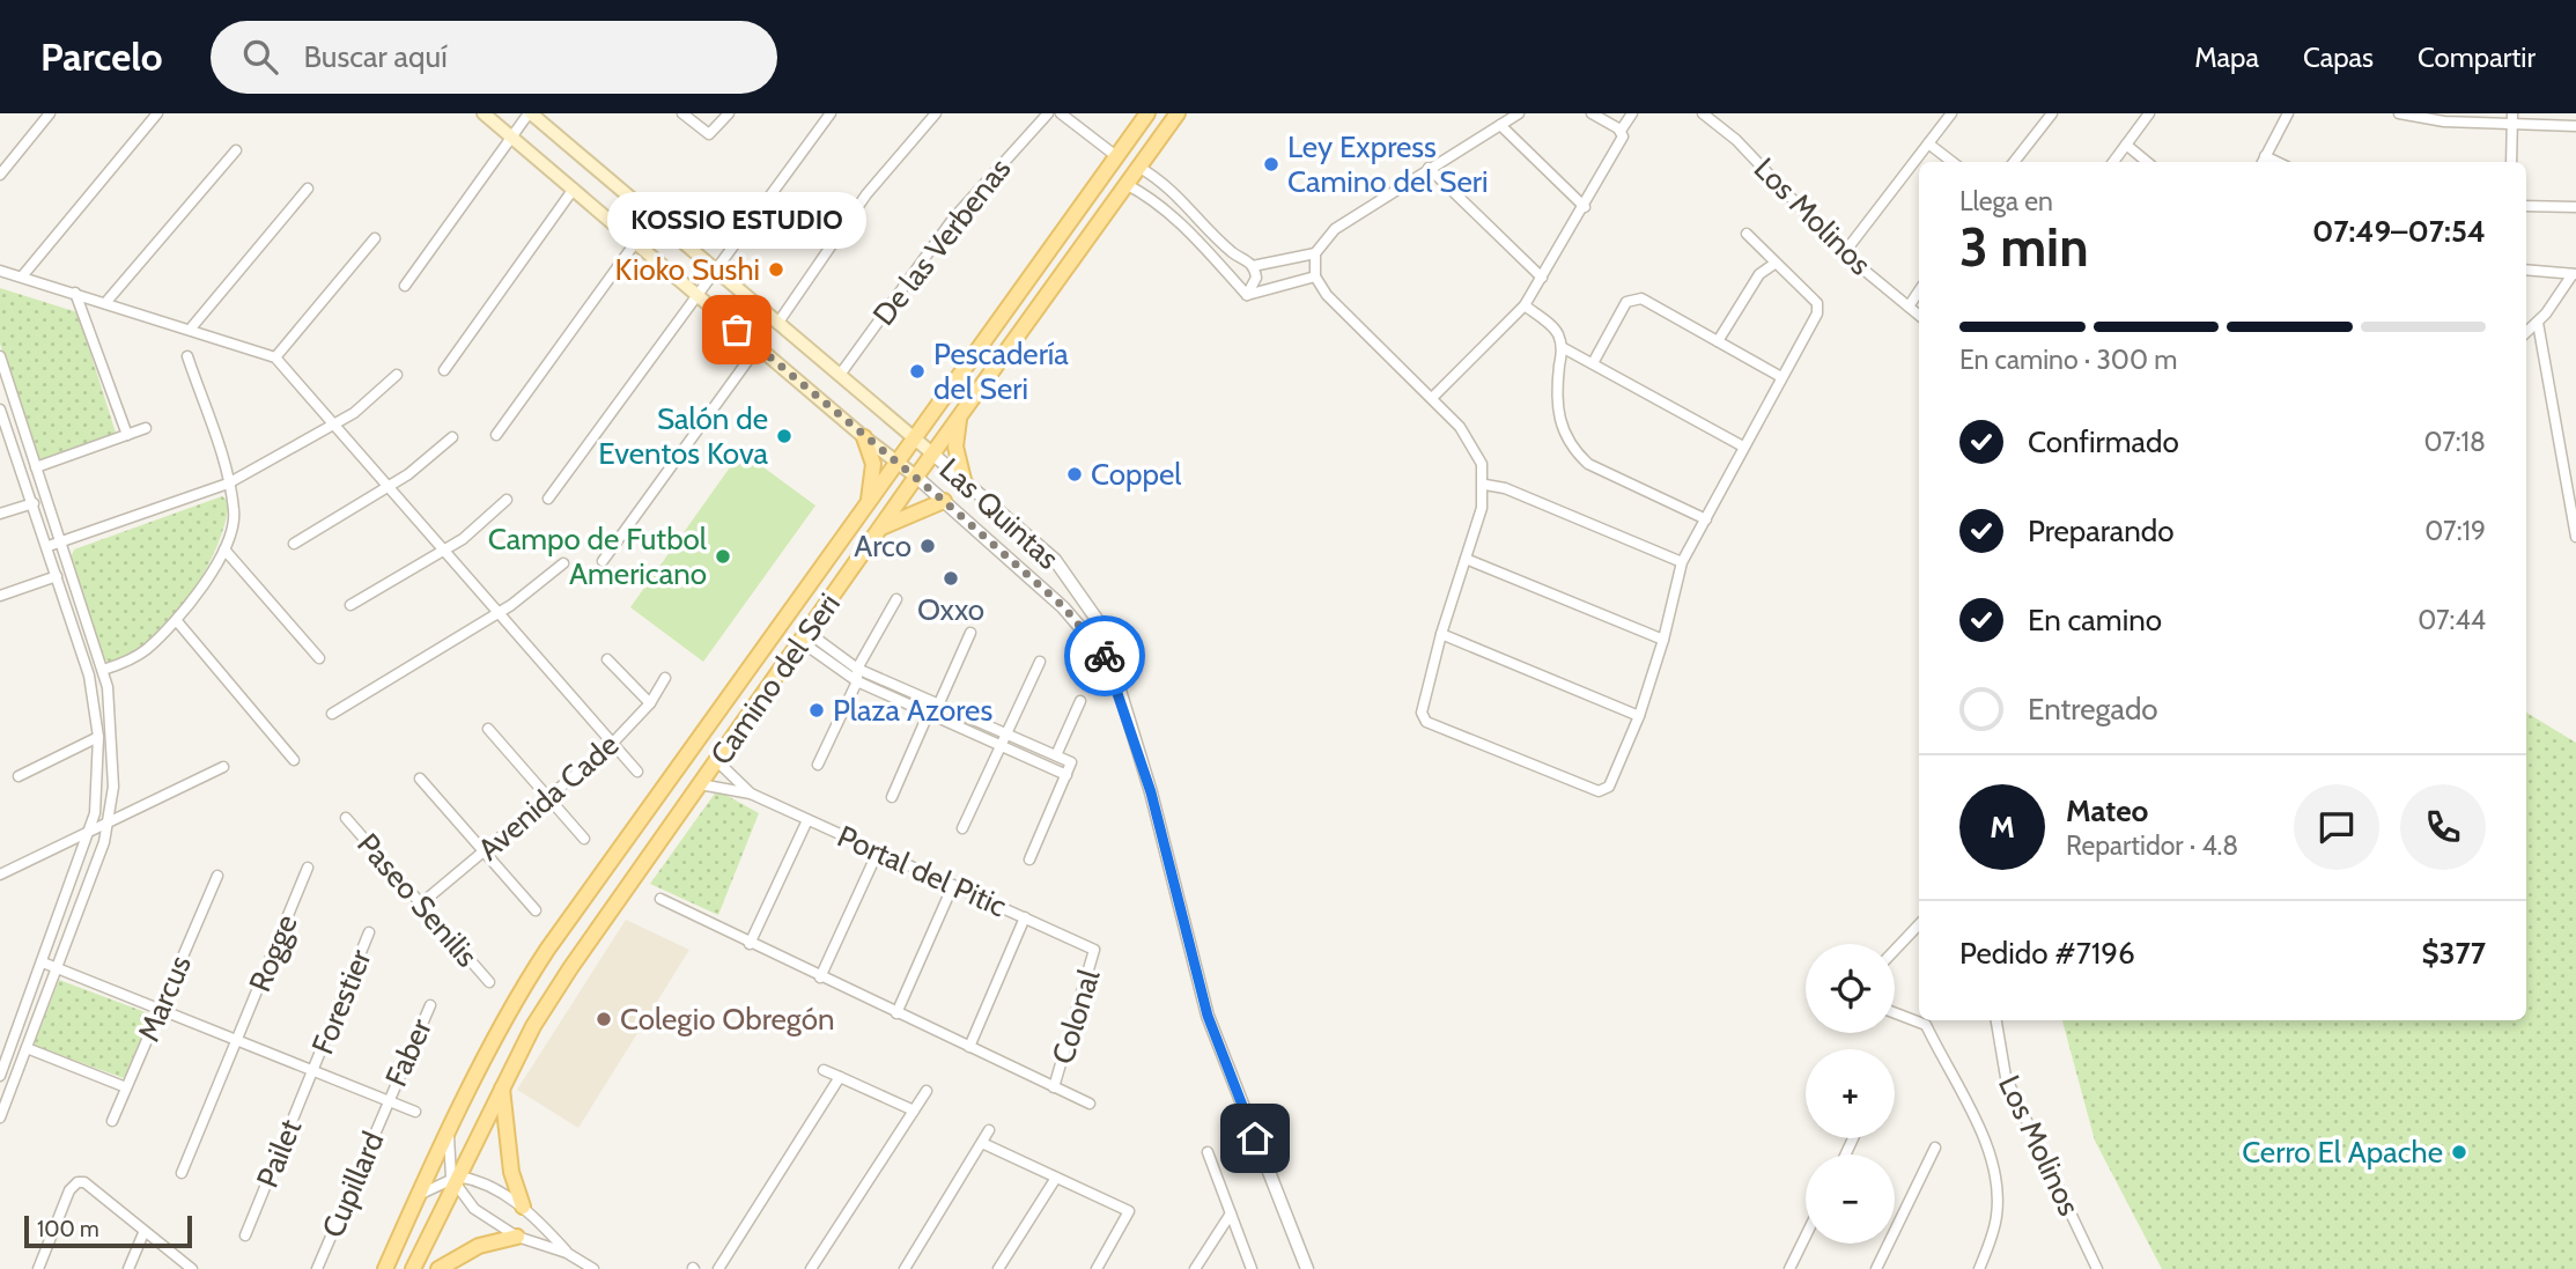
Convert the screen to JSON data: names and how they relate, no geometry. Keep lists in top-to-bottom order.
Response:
{
  "streets": {
    "main road": ["Camino del Seri"],
    "street": [
      "Los Molinos",
      "De las Verbenas",
      "Las Quintas",
      "Avenida Cade",
      "Portal del Pitic",
      "Paseo Senilis",
      "Rogge",
      "Marcus",
      "Forestier",
      "Colonal",
      "Faber",
      "Pailet",
      "Cupillard"
    ]
  },
  "crossings": [
    ["Las Quintas", "Camino del Seri"],
    ["Camino del Seri", "Portal del Pitic"],
    ["Avenida Cade", "Paseo Senilis"],
    ["Portal del Pitic", "Colonal"],
    ["Forestier", "Pailet"],
    ["Faber", "Cupillard"]
  ],
  "places": [
    "Ley Express Camino del Seri",
    "Kioko Sushi",
    "KOSSIO ESTUDIO",
    "Pescadería del Seri",
    "Salón de Eventos Kova",
    "Coppel",
    "Arco",
    "Campo de Futbol Americano",
    "Oxxo",
    "Plaza Azores",
    "Colegio Obregón",
    "Cerro El Apache"
  ],
  "scale_bar": "100 m",
  "page": {
    "header": "Parcelo",
    "search": "Buscar aquí",
    "nav": ["Mapa", "Capas", "Compartir"],
    "heading": ["3 min", "Llega en", "07:49–07:54"],
    "panel": [
      "Mateo",
      "Repartidor · 4.8",
      "Pedido #7196",
      "$377"
    ],
    "bubble": "KOSSIO ESTUDIO",
    "bar": "En camino · 300 m",
    "list": [
      ["Confirmado", "07:18"],
      ["Preparando", "07:19"],
      ["En camino", "07:44"],
      "Entregado"
    ],
    "round": "M",
    "map_buttons": ["+", "−"],
    "scale": "100 m"
  }
}
